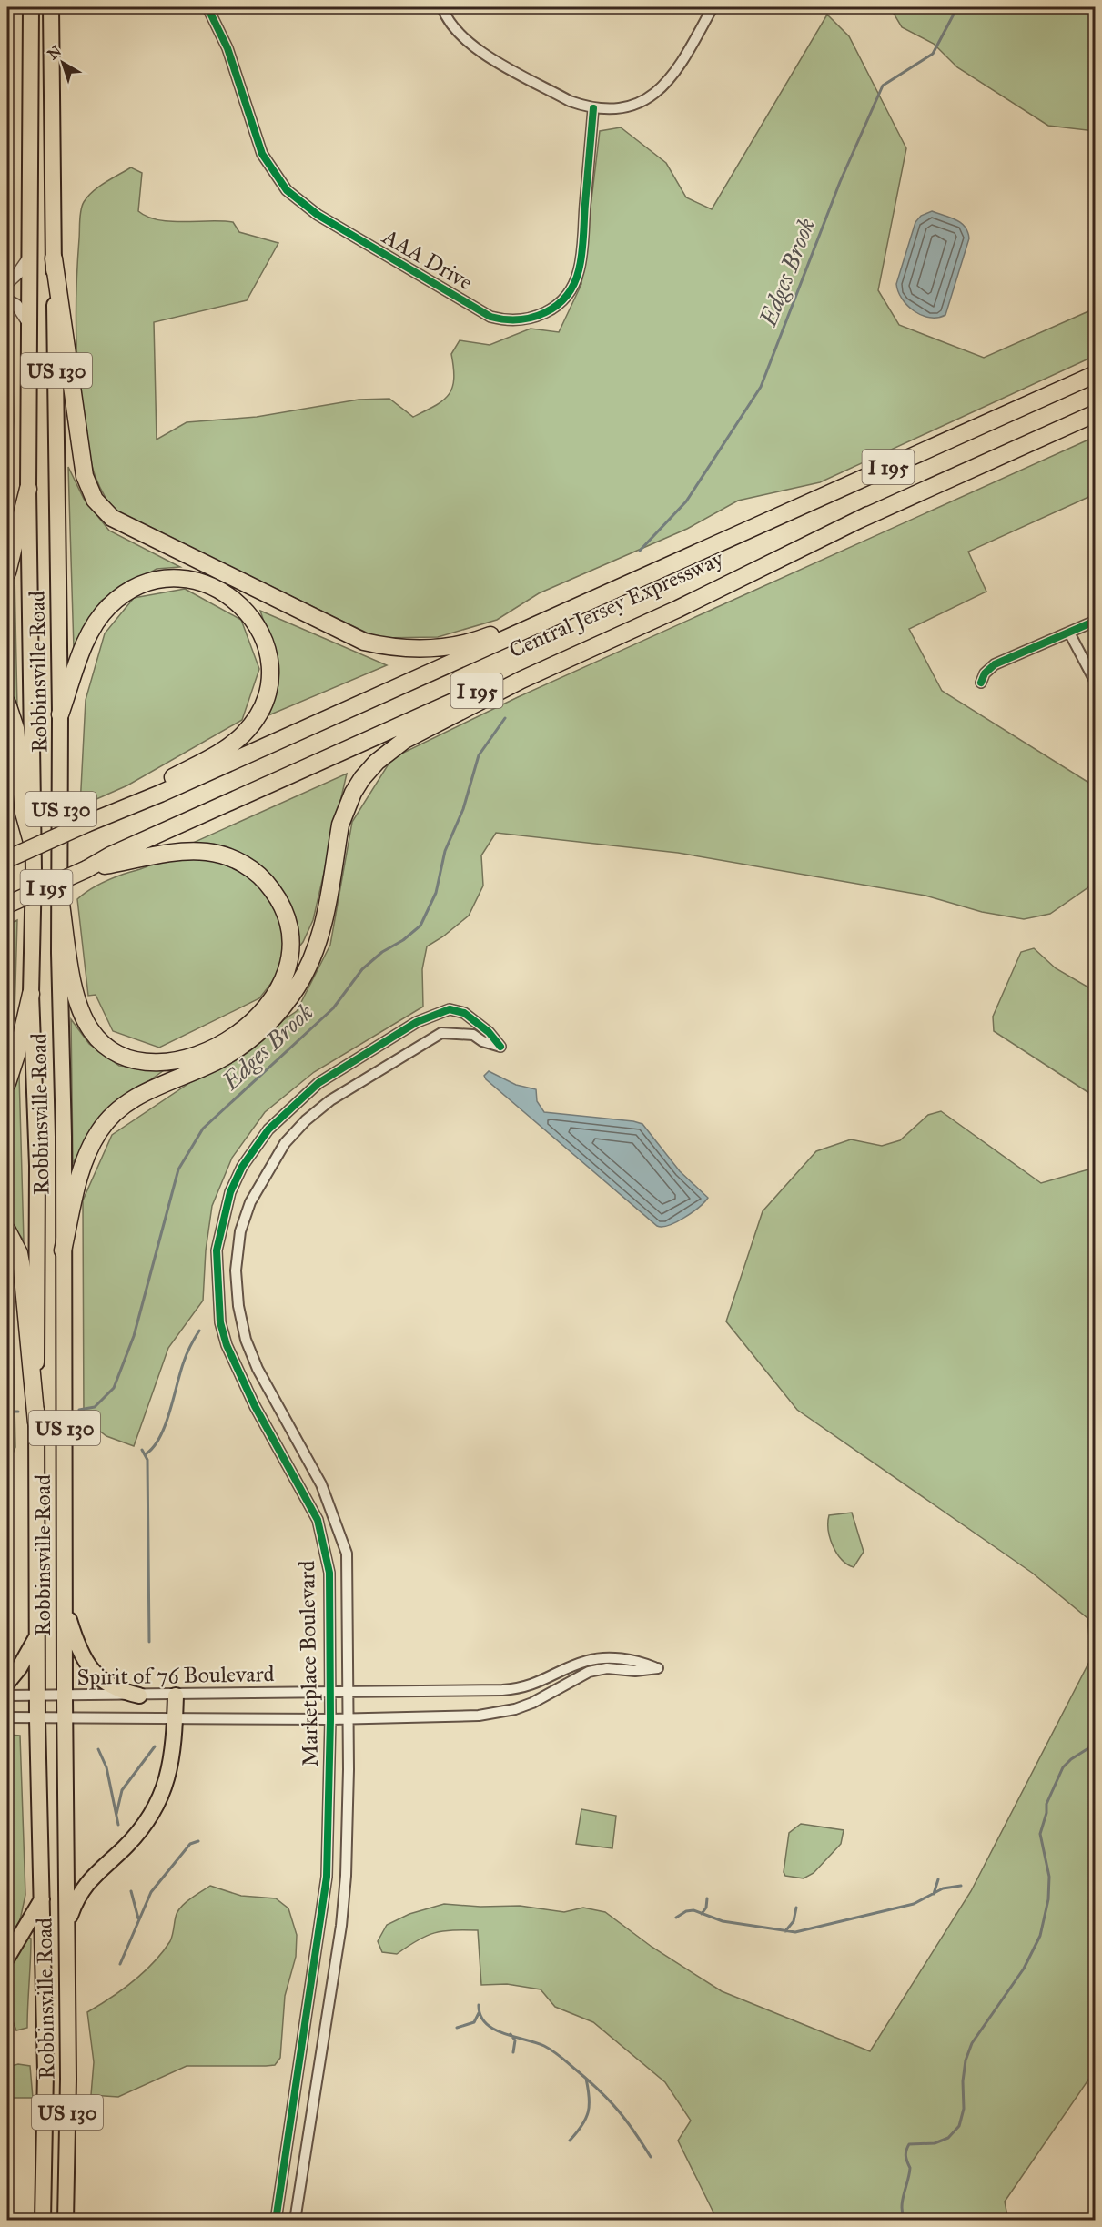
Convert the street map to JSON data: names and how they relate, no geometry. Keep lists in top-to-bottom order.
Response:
{
  "streets": {
    "highway": [
      "US 130",
      "I 195",
      "Central Jersey Expressway",
      "Robbinsville Road"
    ],
    "street": ["AAA Drive", "Marketplace Boulevard", "Spirit of 76 Boulevard"]
  },
  "crossings": [
    ["Robbinsville Road", "Spirit of 76 Boulevard"],
    ["Marketplace Boulevard", "Spirit of 76 Boulevard"]
  ],
  "water": ["Edges Brook"],
  "north": "top left"
}
